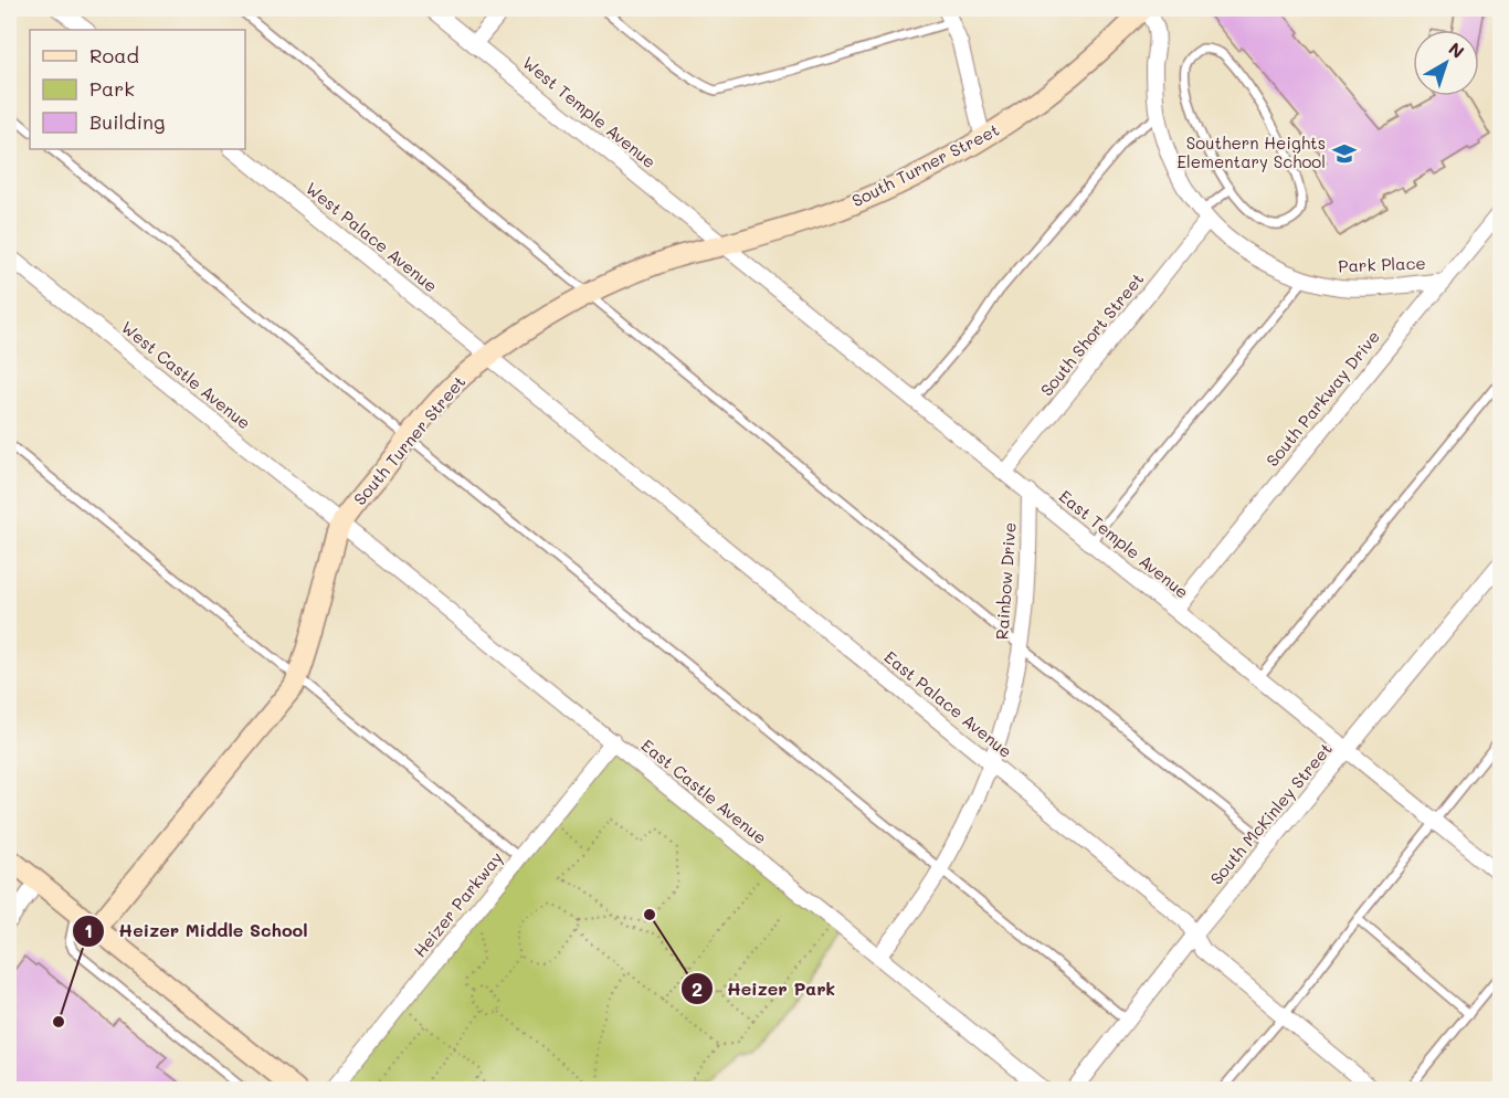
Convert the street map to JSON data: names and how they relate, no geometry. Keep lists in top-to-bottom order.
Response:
{
  "streets": {
    "main road": ["South Turner Street"],
    "street": [
      "West Temple Avenue",
      "West Palace Avenue",
      "Park Place",
      "South Short Street",
      "West Castle Avenue",
      "South Parkway Drive",
      "East Temple Avenue",
      "Rainbow Drive",
      "East Palace Avenue",
      "East Castle Avenue",
      "South McKinley Street",
      "Heizer Parkway"
    ]
  },
  "crossings": [
    ["West Temple Avenue", "South Turner Street"],
    ["West Temple Avenue", "East Temple Avenue"],
    ["South Turner Street", "West Palace Avenue"],
    ["South Turner Street", "Park Place"],
    ["South Turner Street", "West Castle Avenue"],
    ["South Turner Street", "East Temple Avenue"],
    ["South Turner Street", "East Palace Avenue"],
    ["South Turner Street", "East Castle Avenue"],
    ["West Palace Avenue", "East Palace Avenue"],
    ["Park Place", "South Short Street"],
    ["Park Place", "South Parkway Drive"],
    ["South Short Street", "East Temple Avenue"],
    ["West Castle Avenue", "East Castle Avenue"],
    ["South Parkway Drive", "East Temple Avenue"],
    ["East Temple Avenue", "Rainbow Drive"],
    ["East Temple Avenue", "South McKinley Street"],
    ["Rainbow Drive", "East Palace Avenue"],
    ["Rainbow Drive", "East Castle Avenue"],
    ["East Palace Avenue", "South McKinley Street"],
    ["East Castle Avenue", "Heizer Parkway"]
  ],
  "places": {
    "school or university": ["Southern Heights Elementary School"],
    "other": ["Heizer Park", "Heizer Middle School"]
  },
  "legend": ["Road", "Park", "Building"],
  "north": "top right"
}
